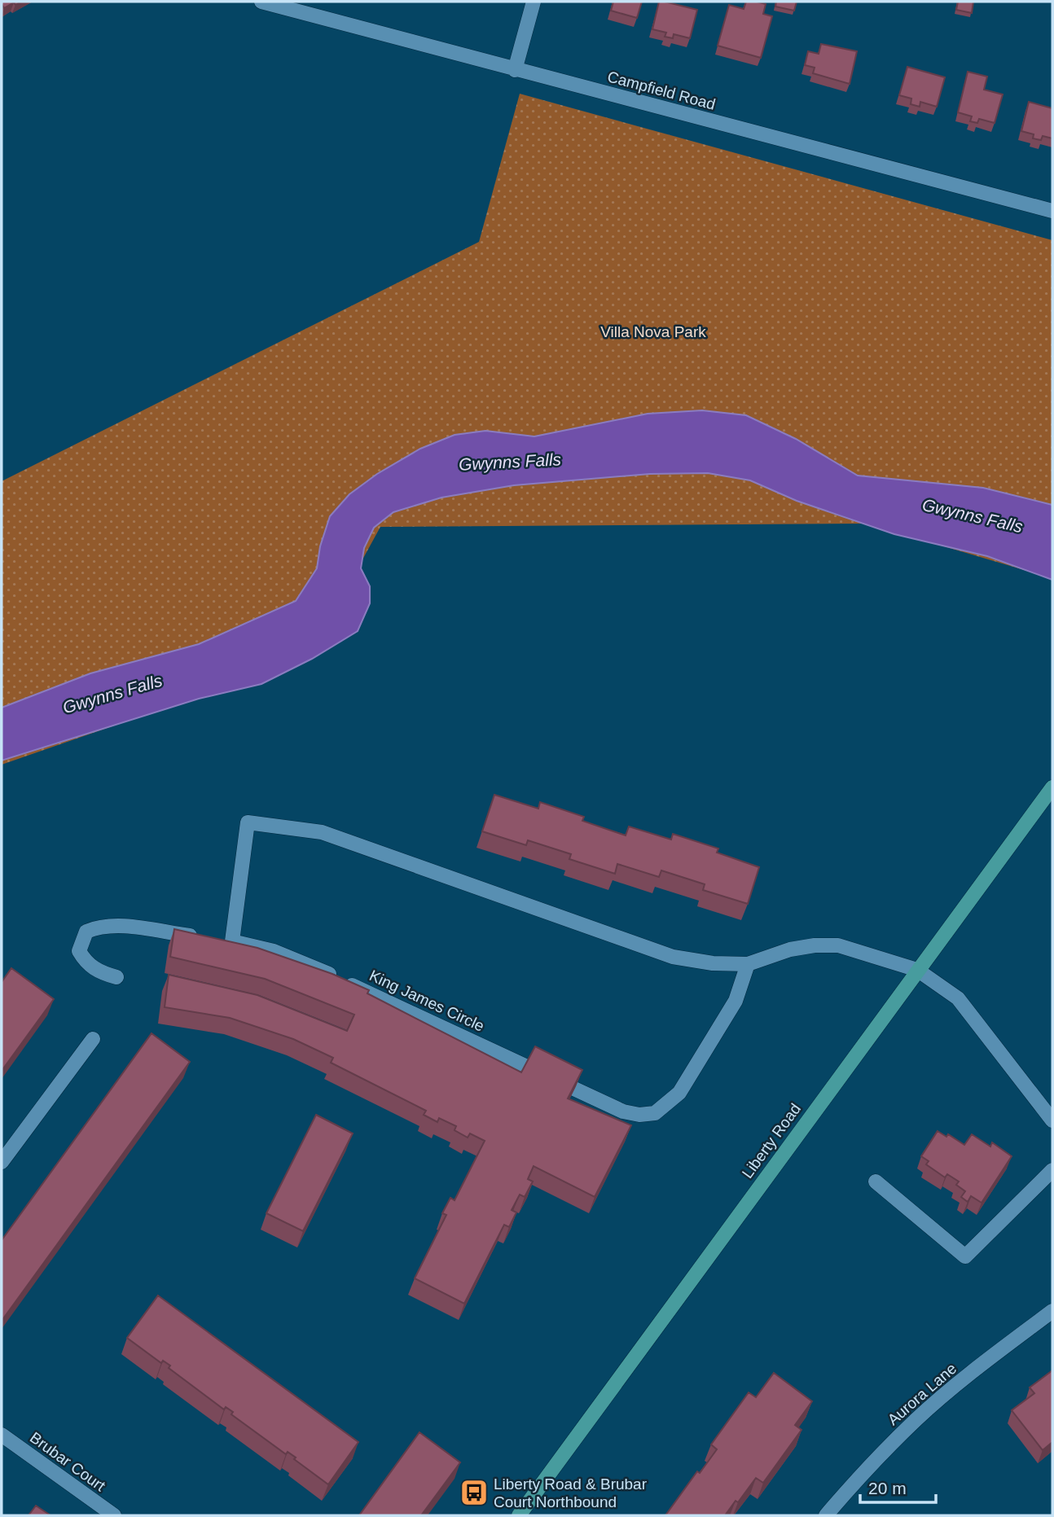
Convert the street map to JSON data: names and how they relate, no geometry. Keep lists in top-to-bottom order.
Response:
{
  "streets": {
    "main road": ["Liberty Road"],
    "street": [
      "Campfield Road",
      "King James Circle",
      "Aurora Lane",
      "Brubar Court"
    ]
  },
  "crossings": [
    ["King James Circle", "Liberty Road"]
  ],
  "water": ["Gwynns Falls"],
  "parks": ["Villa Nova Park"],
  "places": {
    "bus stop": ["Liberty Road & Brubar Court Northbound"]
  },
  "scale_bar": "20 m"
}
